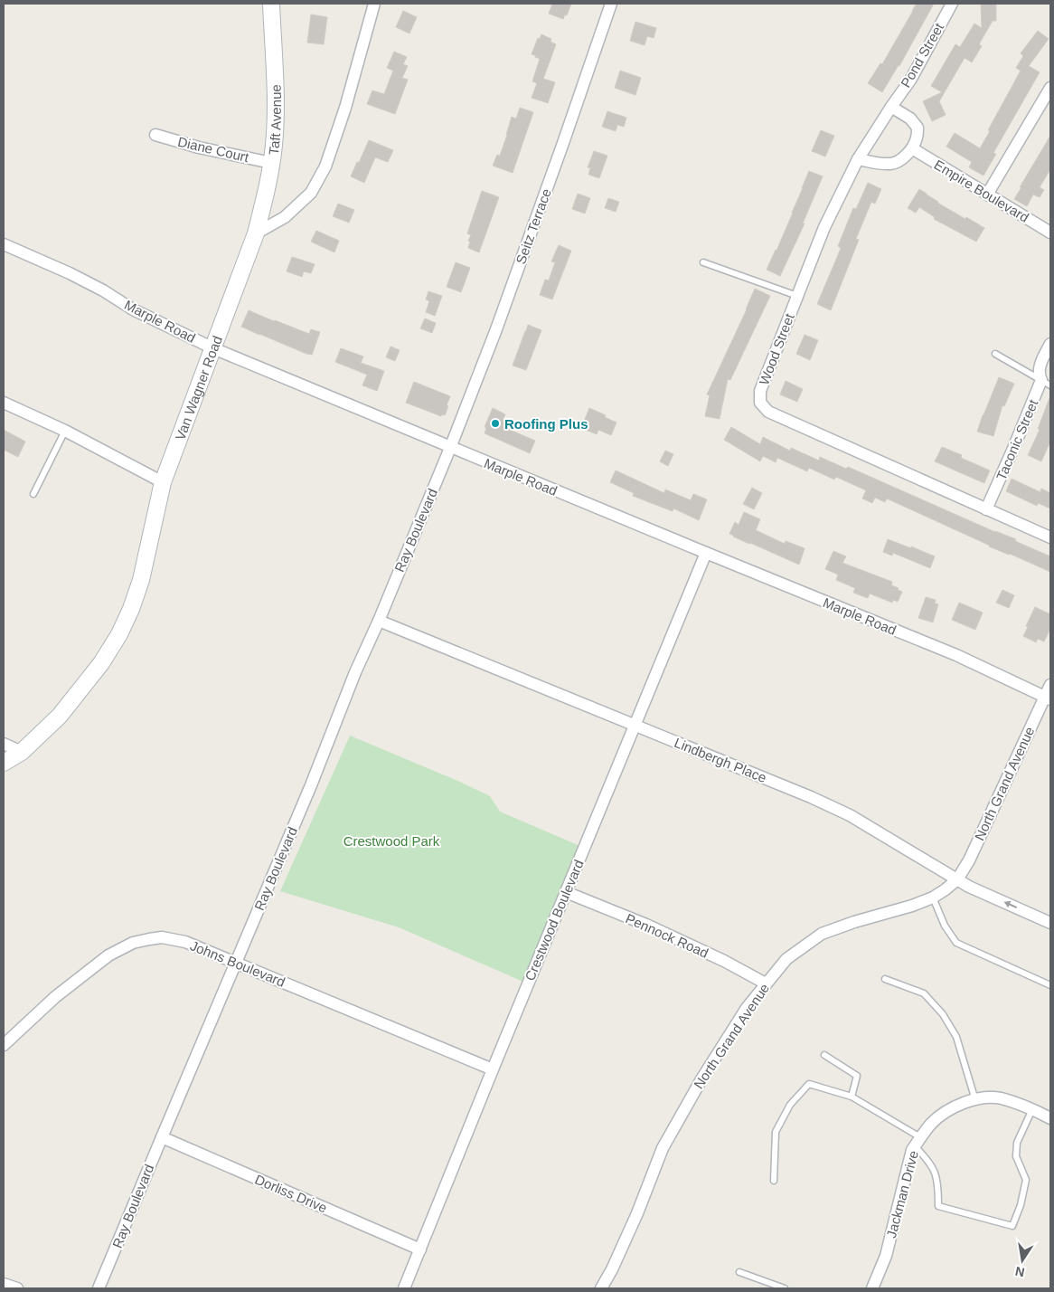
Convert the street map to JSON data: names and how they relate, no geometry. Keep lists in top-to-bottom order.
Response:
{
  "streets": {
    "street": [
      "Pond Street",
      "Taft Avenue",
      "Diane Court",
      "Empire Boulevard",
      "Seitz Terrace",
      "Marple Road",
      "Wood Street",
      "Van Wagner Road",
      "Taconic Street",
      "Ray Boulevard",
      "Lindbergh Place",
      "North Grand Avenue",
      "Crestwood Boulevard",
      "Pennock Road",
      "Johns Boulevard",
      "Dorliss Drive",
      "Jackman Drive"
    ]
  },
  "crossings": [
    ["Pond Street", "Wood Street"],
    ["Taft Avenue", "Diane Court"],
    ["Taft Avenue", "Van Wagner Road"],
    ["Seitz Terrace", "Marple Road"],
    ["Seitz Terrace", "Ray Boulevard"],
    ["Marple Road", "Van Wagner Road"],
    ["Marple Road", "Ray Boulevard"],
    ["Marple Road", "North Grand Avenue"],
    ["Marple Road", "Crestwood Boulevard"],
    ["Wood Street", "Taconic Street"],
    ["Ray Boulevard", "Lindbergh Place"],
    ["Ray Boulevard", "Johns Boulevard"],
    ["Ray Boulevard", "Dorliss Drive"],
    ["Lindbergh Place", "North Grand Avenue"],
    ["Lindbergh Place", "Crestwood Boulevard"],
    ["North Grand Avenue", "Pennock Road"],
    ["Crestwood Boulevard", "Pennock Road"],
    ["Crestwood Boulevard", "Johns Boulevard"],
    ["Crestwood Boulevard", "Dorliss Drive"]
  ],
  "parks": ["Crestwood Park"],
  "places": ["Roofing Plus"],
  "north": "bottom"
}
